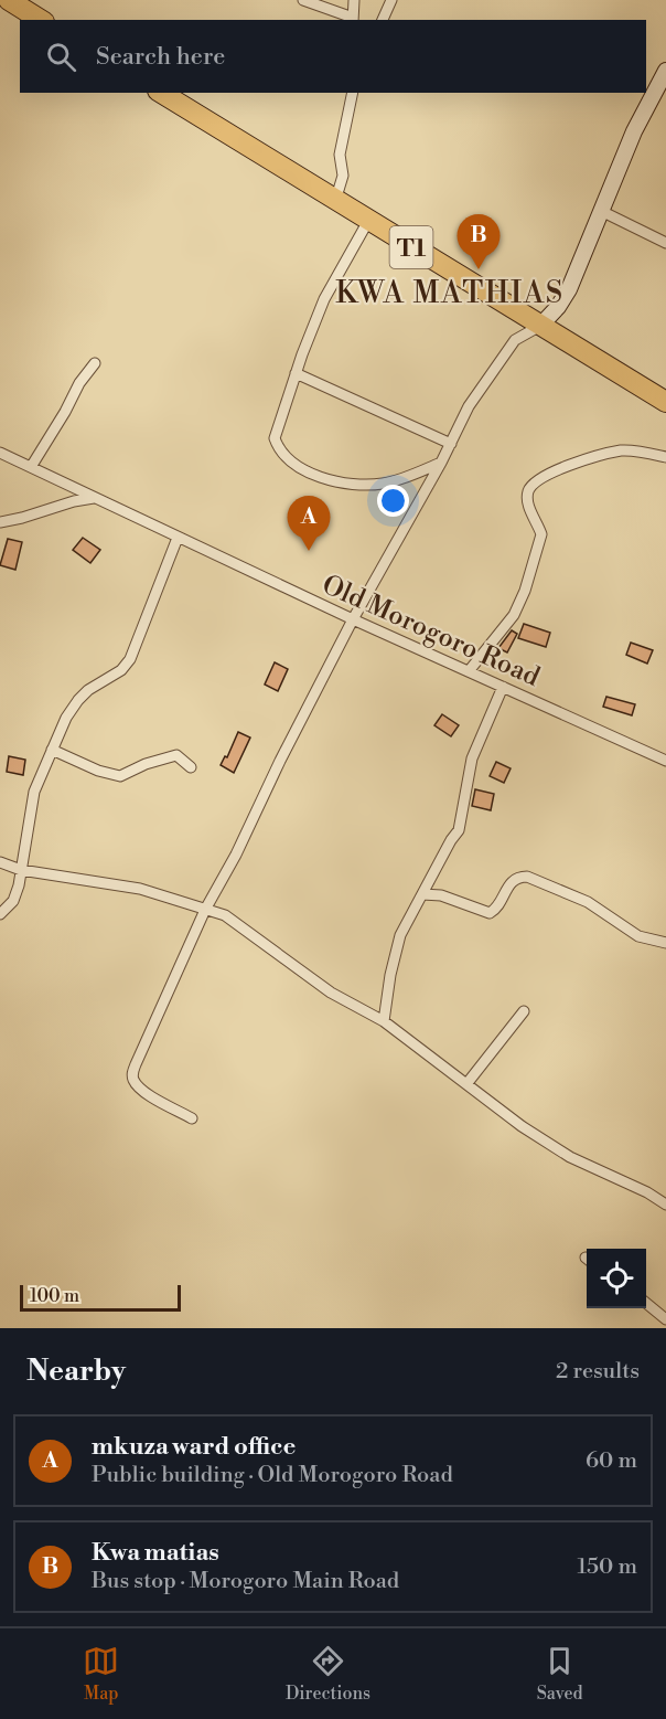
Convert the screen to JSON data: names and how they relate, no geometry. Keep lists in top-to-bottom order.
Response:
{
  "streets": {
    "highway": ["T1"],
    "street": ["Old Morogoro Road"]
  },
  "districts": ["KWA MATHIAS"],
  "scale_bar": "100 m",
  "page": {
    "search": "Search here",
    "pins": ["B", "A"],
    "scale": "100 m",
    "heading": ["Nearby", "2 results"],
    "list": [
      {
        "mark": "A",
        "name": "mkuza ward office",
        "note": "Public building · Old Morogoro Road",
        "value": "60 m"
      },
      {
        "mark": "B",
        "name": "Kwa matias",
        "note": "Bus stop · Morogoro Main Road",
        "value": "150 m"
      }
    ],
    "nav": ["Map", "Directions", "Saved"]
  }
}
